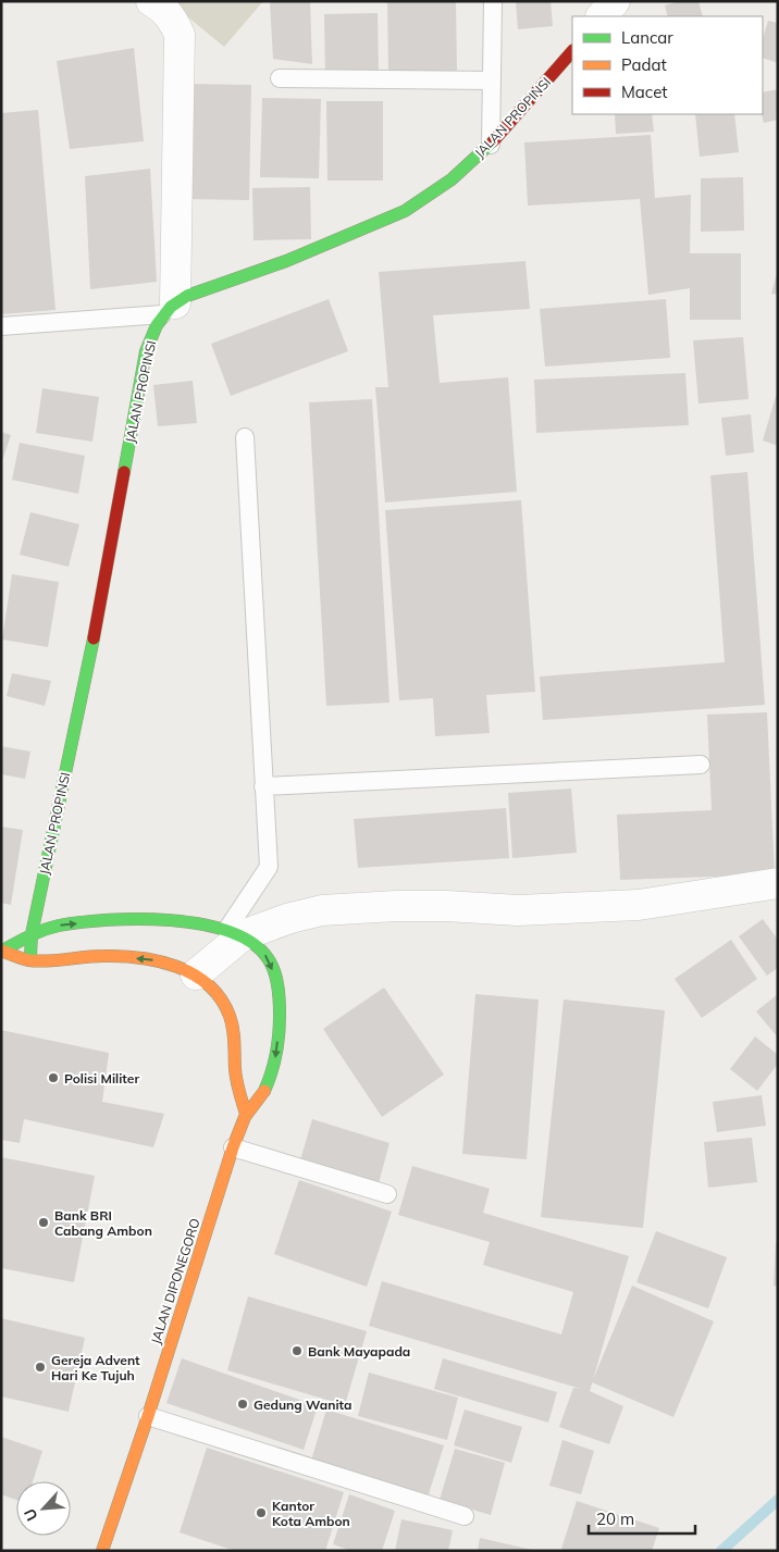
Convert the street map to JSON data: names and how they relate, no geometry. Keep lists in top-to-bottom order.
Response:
{
  "streets": {
    "main road": ["JALAN PROPINSI", "JALAN DIPONEGORO"]
  },
  "places": [
    "Polisi Militer",
    "Bank BRI Cabang Ambon",
    "Bank Mayapada",
    "Gereja Advent Hari Ke Tujuh",
    "Gedung Wanita",
    "Kantor Kota Ambon"
  ],
  "legend": ["Lancar", "Padat", "Macet"],
  "scale_bar": "20 m",
  "north": "bottom left"
}
